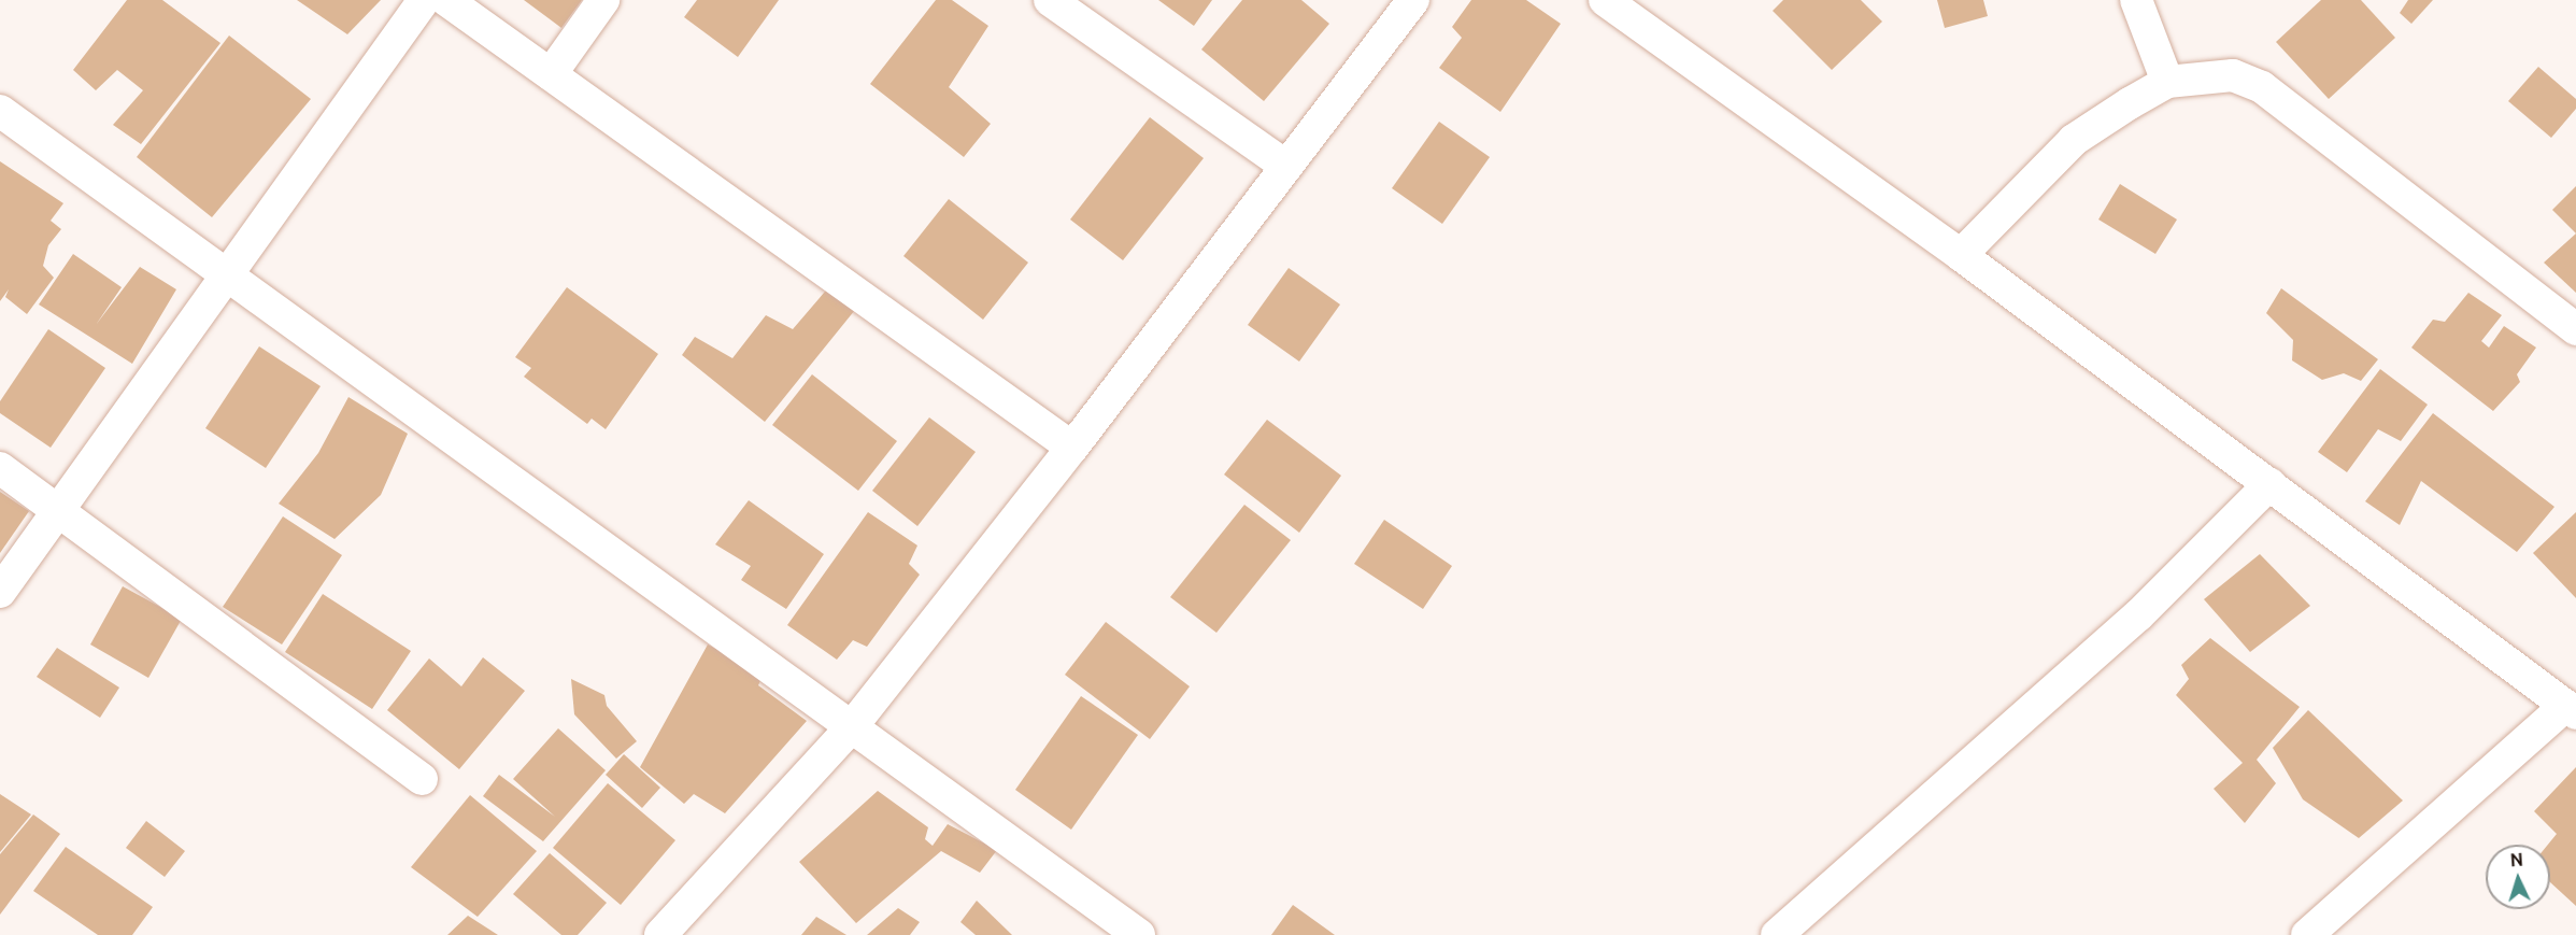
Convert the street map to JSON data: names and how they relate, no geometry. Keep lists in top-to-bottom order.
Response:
{
  "north": "top"
}
